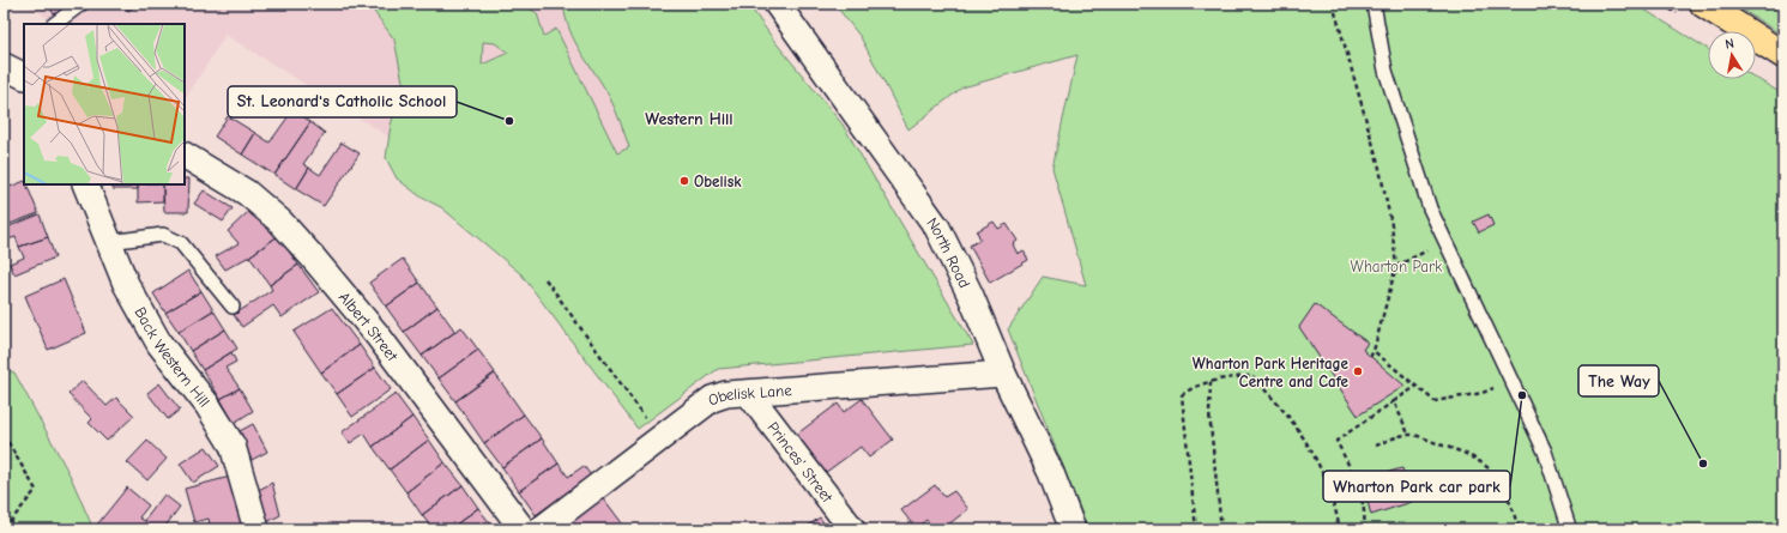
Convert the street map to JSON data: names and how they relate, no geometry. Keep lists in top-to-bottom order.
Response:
{
  "streets": {
    "street": [
      "North Road",
      "Albert Street",
      "Back Western Hill",
      "Obelisk Lane",
      "Princes' Street"
    ]
  },
  "crossings": [
    ["North Road", "Obelisk Lane"],
    ["Obelisk Lane", "Princes' Street"]
  ],
  "districts": ["Western Hill"],
  "parks": ["Wharton Park"],
  "places": [
    "St. Leonard's Catholic School",
    "Obelisk",
    "Wharton Park Heritage Centre and Cafe",
    "Wharton Park car park",
    "The Way"
  ],
  "north": "top"
}
